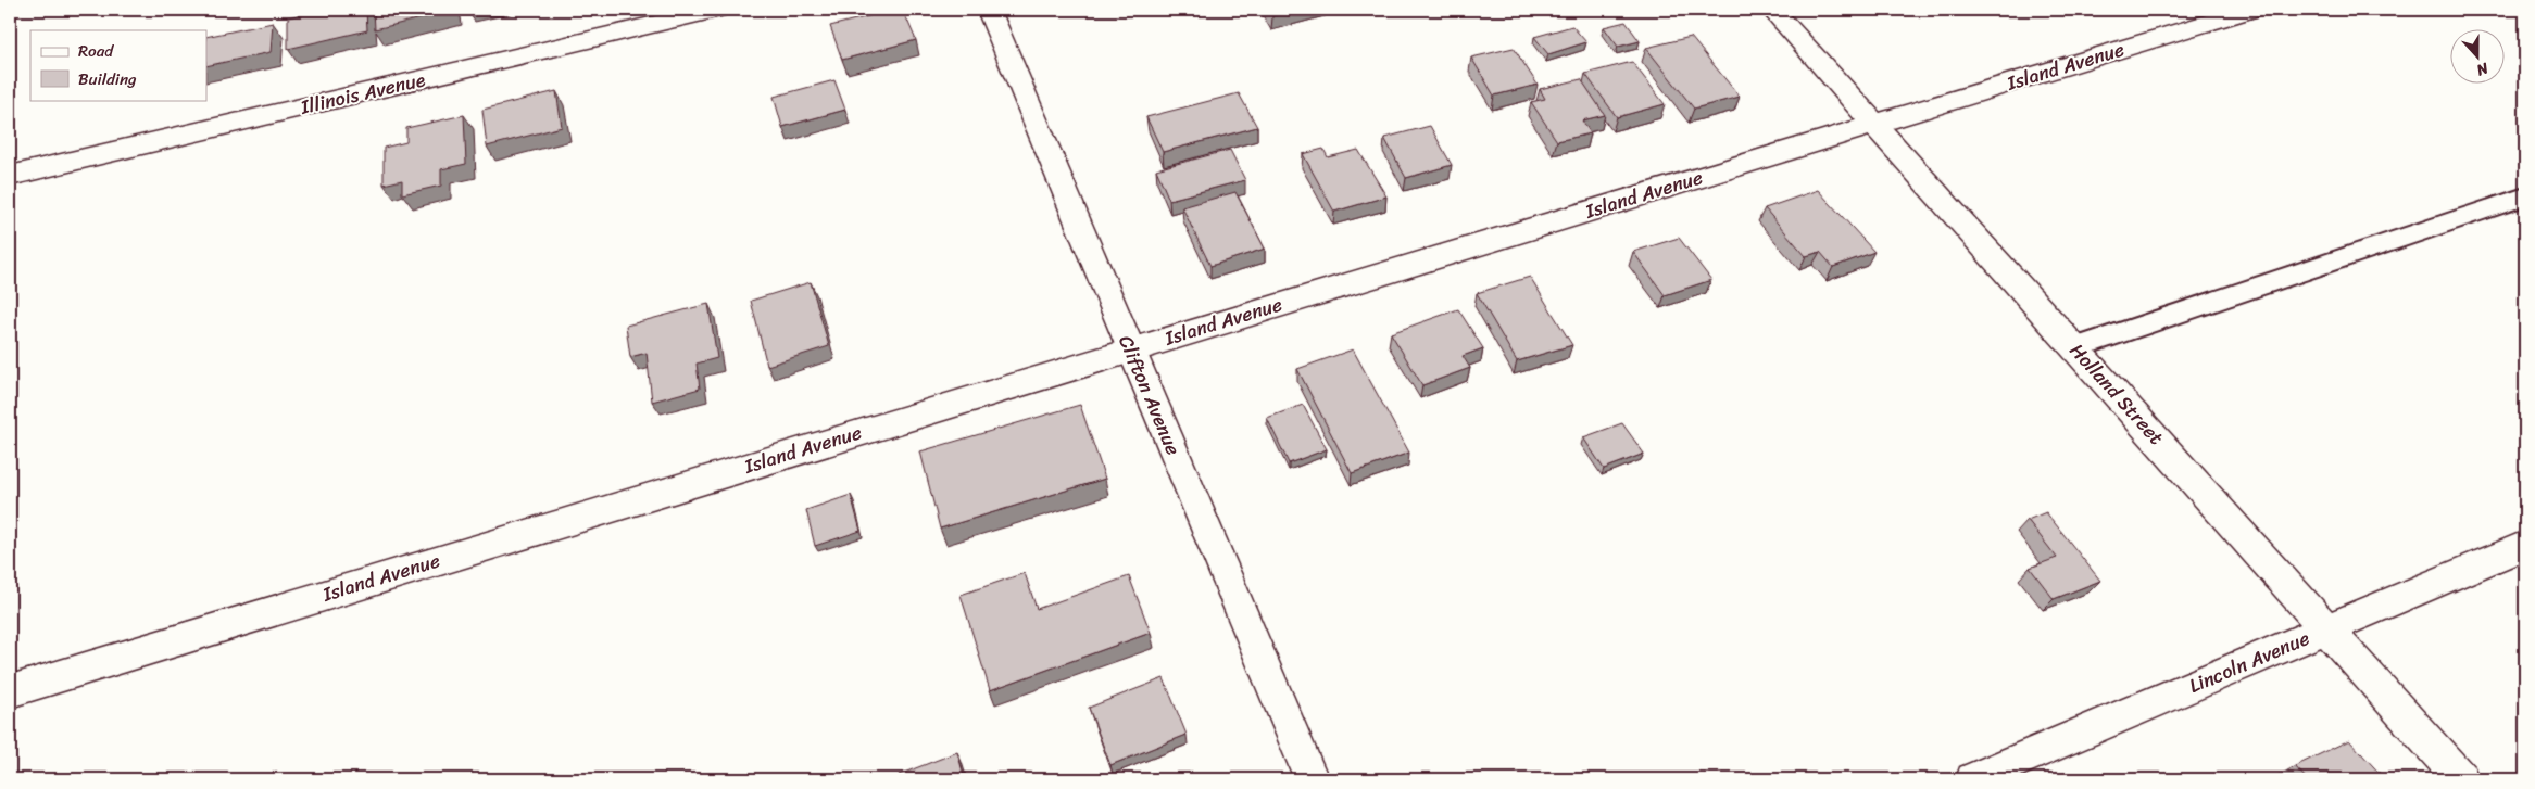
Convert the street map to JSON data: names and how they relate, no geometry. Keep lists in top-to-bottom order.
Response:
{
  "streets": {
    "street": [
      "Island Avenue",
      "Illinois Avenue",
      "Holland Street",
      "Clifton Avenue",
      "Lincoln Avenue"
    ]
  },
  "crossings": [
    ["Island Avenue", "Holland Street"],
    ["Island Avenue", "Clifton Avenue"],
    ["Holland Street", "Lincoln Avenue"]
  ],
  "legend": ["Road", "Building"],
  "north": "bottom"
}
